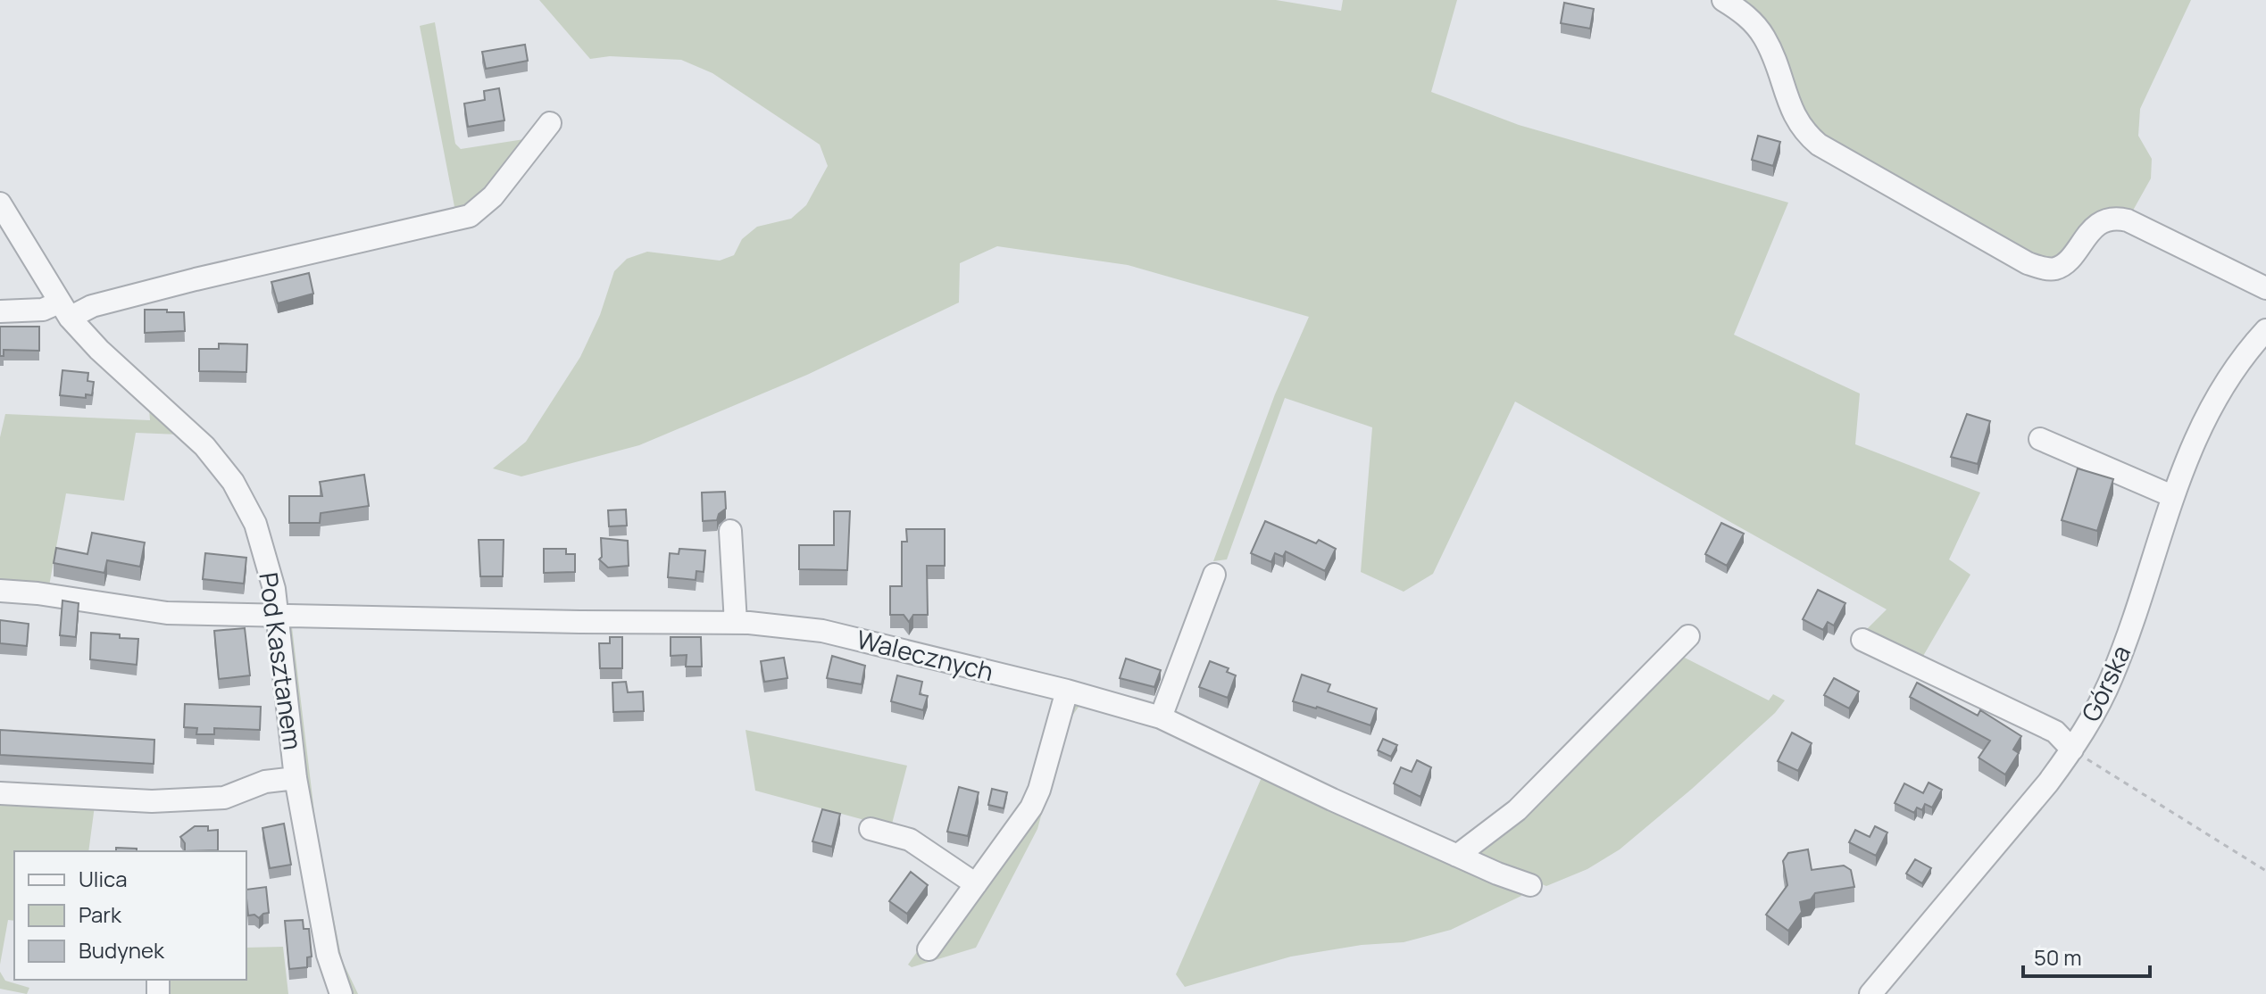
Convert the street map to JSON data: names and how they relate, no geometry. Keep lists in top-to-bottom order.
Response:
{
  "streets": {
    "street": ["Walecznych", "Pod Kasztanem", "Górska"]
  },
  "crossings": [
    ["Walecznych", "Pod Kasztanem"]
  ],
  "legend": ["Ulica", "Park", "Budynek"],
  "scale_bar": "50 m"
}
